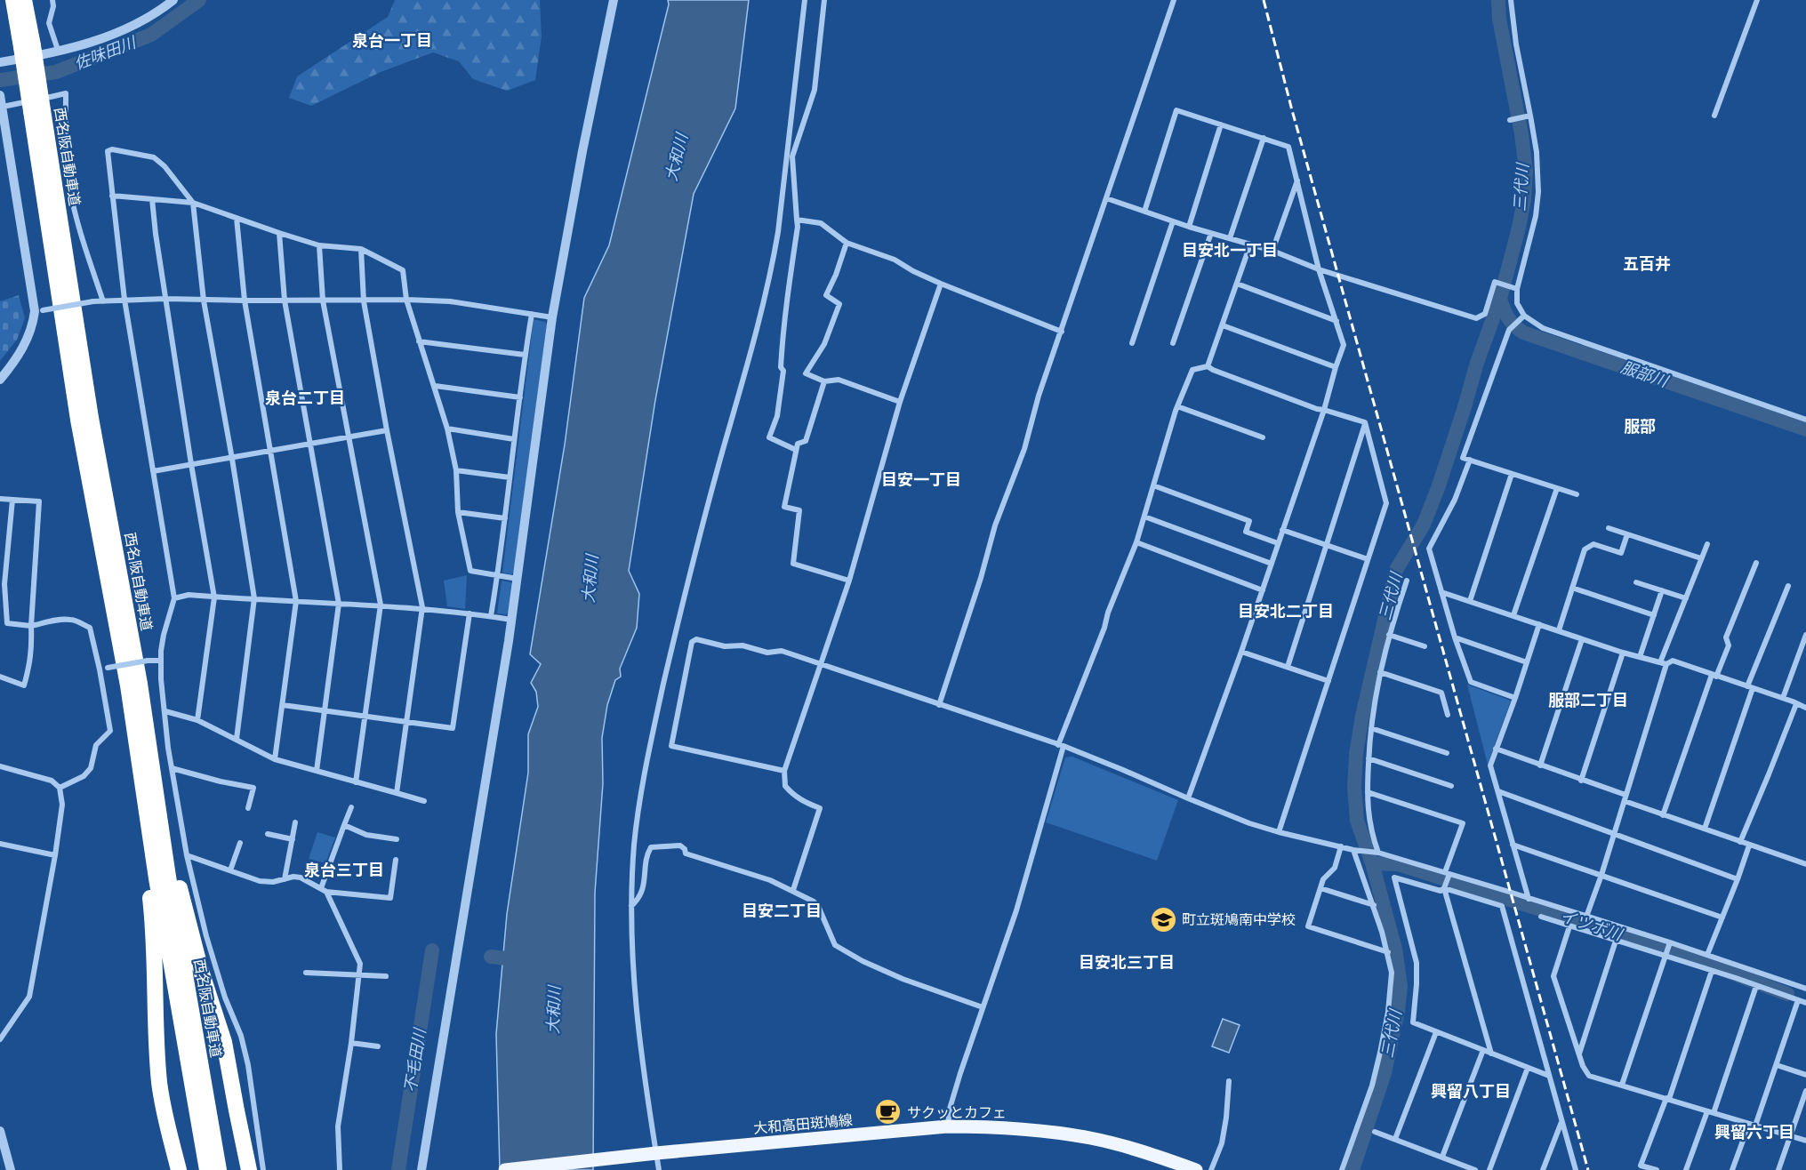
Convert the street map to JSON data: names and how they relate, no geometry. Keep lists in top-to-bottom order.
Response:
{
  "streets": {
    "highway": ["西名阪自動車道"],
    "main road": ["大和高田斑鳩線"]
  },
  "districts": [
    "泉台一丁目",
    "目安北一丁目",
    "五百井",
    "泉台二丁目",
    "服部",
    "目安一丁目",
    "目安北二丁目",
    "服部二丁目",
    "泉台三丁目",
    "目安二丁目",
    "目安北三丁目",
    "興留八丁目",
    "興留六丁目"
  ],
  "water": [
    "佐味田川",
    "大和川",
    "三代川",
    "服部川",
    "イツボ川",
    "不毛田川"
  ],
  "places": {
    "school or university": ["町立斑鳩南中学校"],
    "cafe": ["サクッとカフェ"]
  }
}
